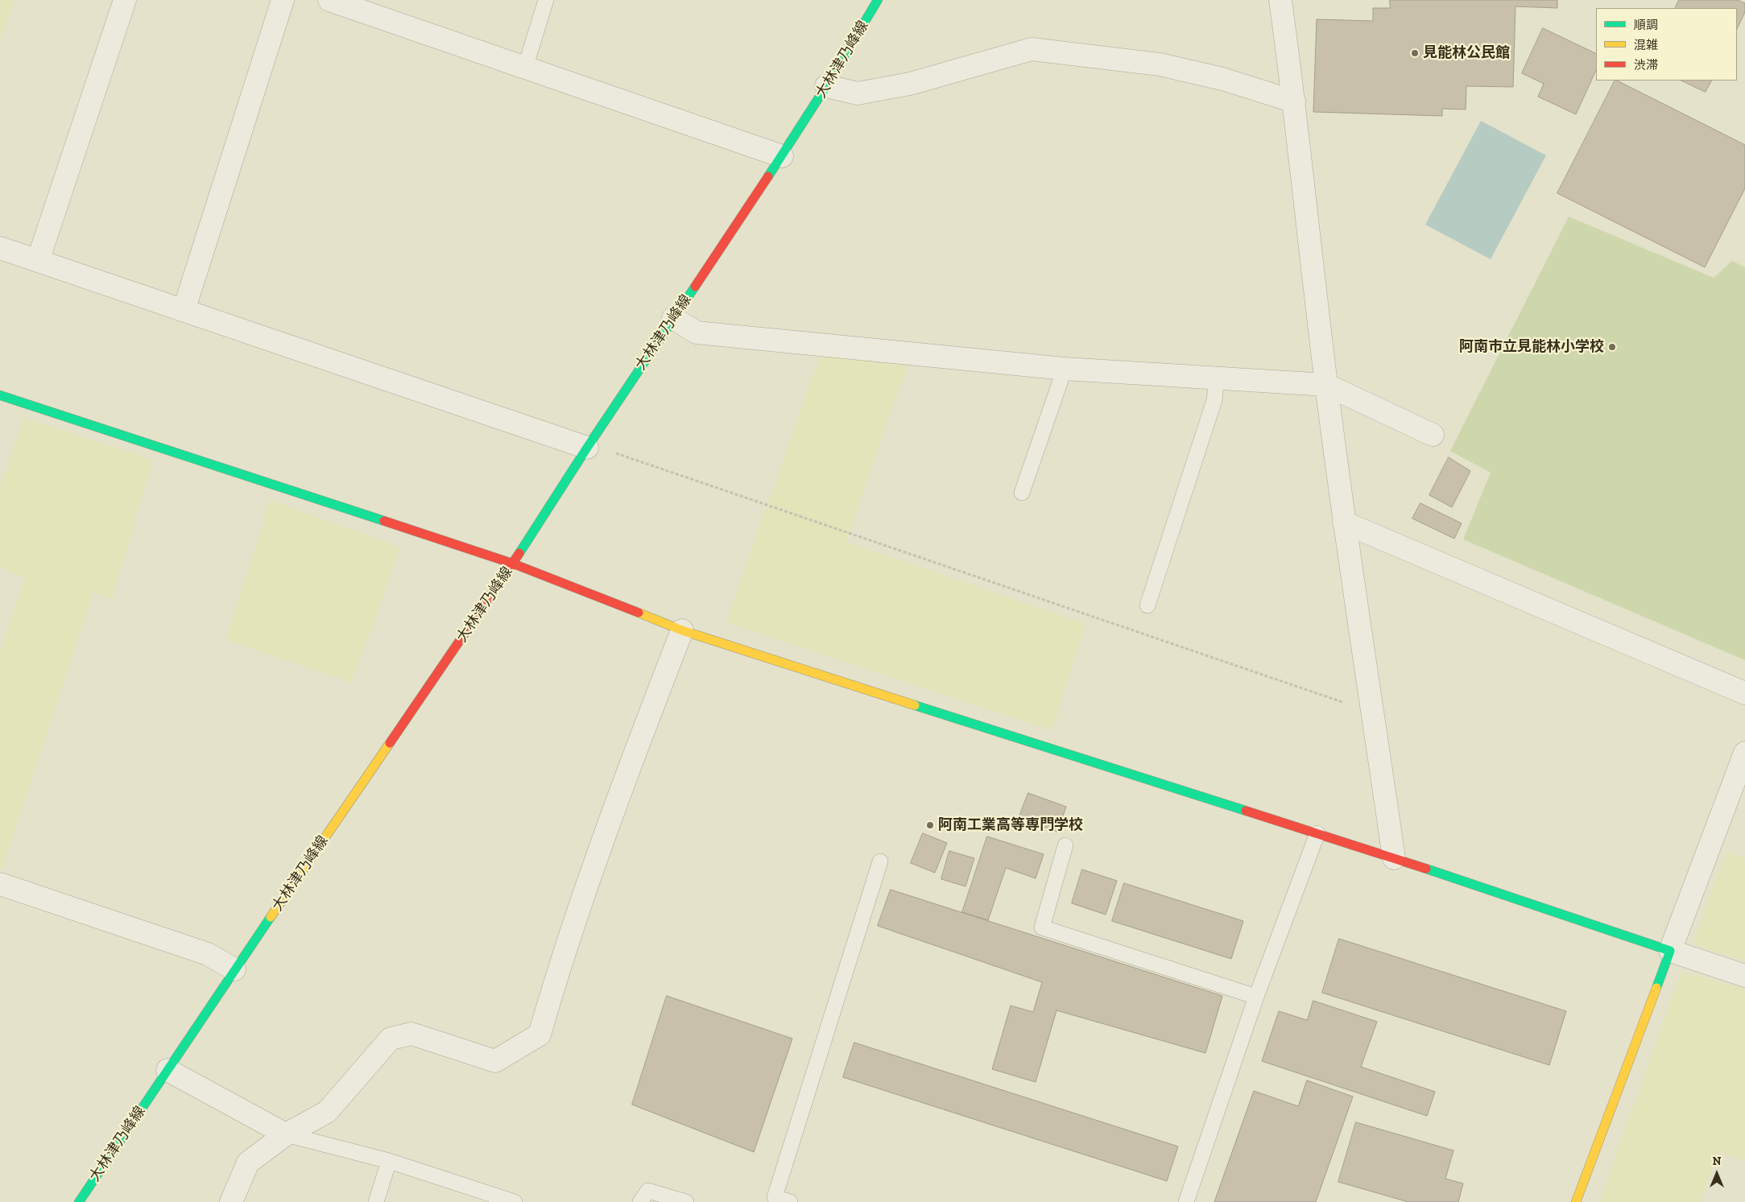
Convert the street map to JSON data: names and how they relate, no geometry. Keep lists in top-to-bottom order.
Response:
{
  "streets": {
    "street": ["大林津乃峰線"]
  },
  "places": ["見能林公民館", "阿南市立見能林小学校", "阿南工業高等専門学校"],
  "legend": ["順調", "混雑", "渋滞"],
  "north": "top"
}
